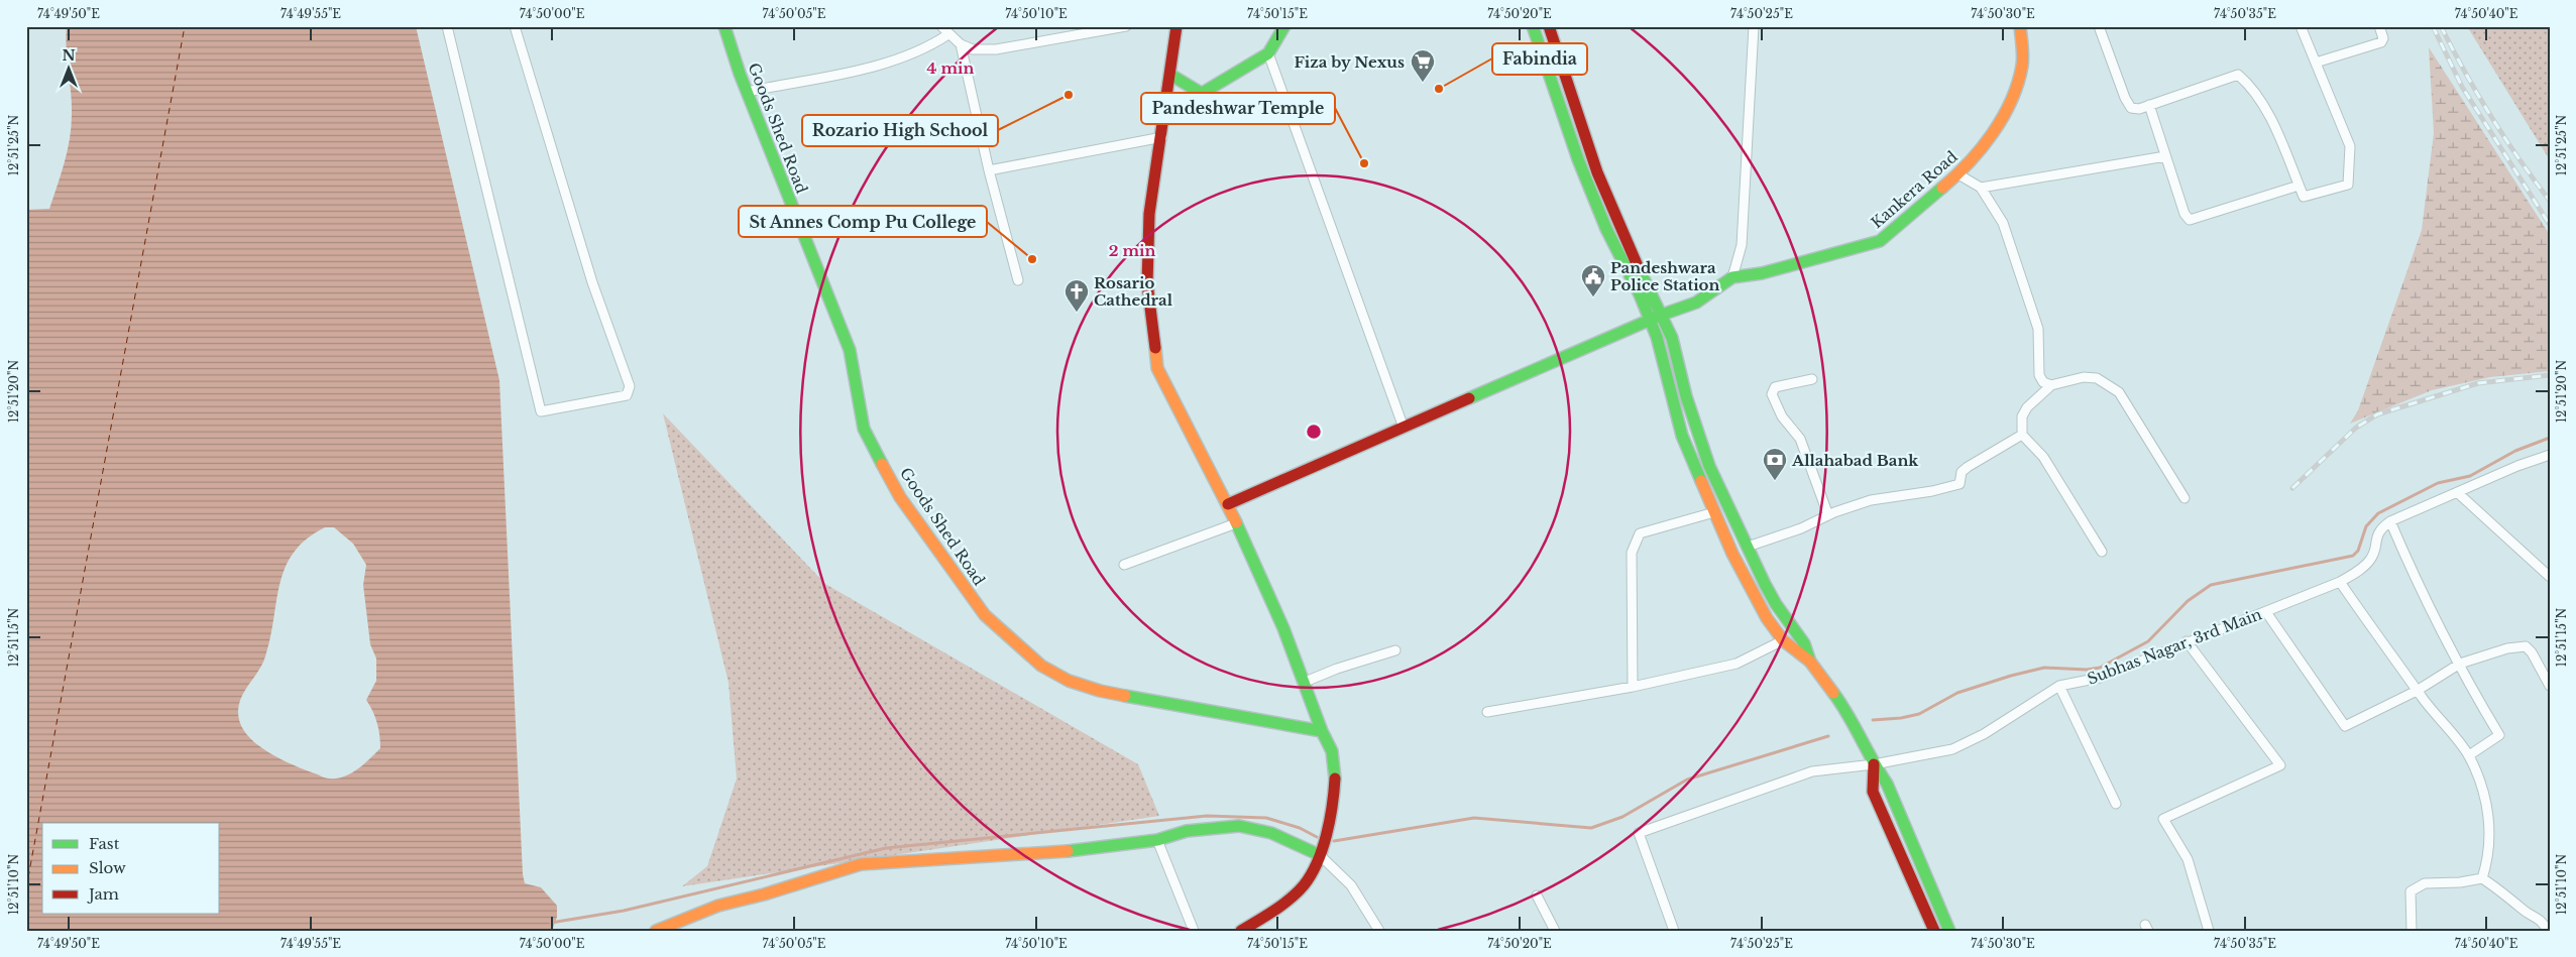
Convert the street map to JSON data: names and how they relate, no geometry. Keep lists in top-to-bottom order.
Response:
{
  "streets": {
    "street": ["Goods Shed Road", "Kankera Road", "Subhas Nagar, 3rd Main"]
  },
  "places": {
    "supermarket": ["Fiza by Nexus"],
    "other": [
      "Fabindia",
      "Rozario High School",
      "Pandeshwar Temple",
      "St Annes Comp Pu College"
    ],
    "public building": ["Pandeshwara Police Station"],
    "church": ["Rosario Cathedral"],
    "bank": ["Allahabad Bank"]
  },
  "legend": ["Fast", "Slow", "Jam"],
  "north": "top",
  "coordinates": [
    "74°49'50\"E",
    "74°49'55\"E",
    "74°50'00\"E",
    "74°50'05\"E",
    "74°50'10\"E",
    "74°50'15\"E",
    "74°50'20\"E",
    "74°50'25\"E",
    "74°50'30\"E",
    "74°50'35\"E",
    "74°50'40\"E",
    "12°51'25\"N",
    "12°51'20\"N",
    "12°51'15\"N",
    "12°51'10\"N"
  ],
  "rings": ["4 min", "2 min"]
}
